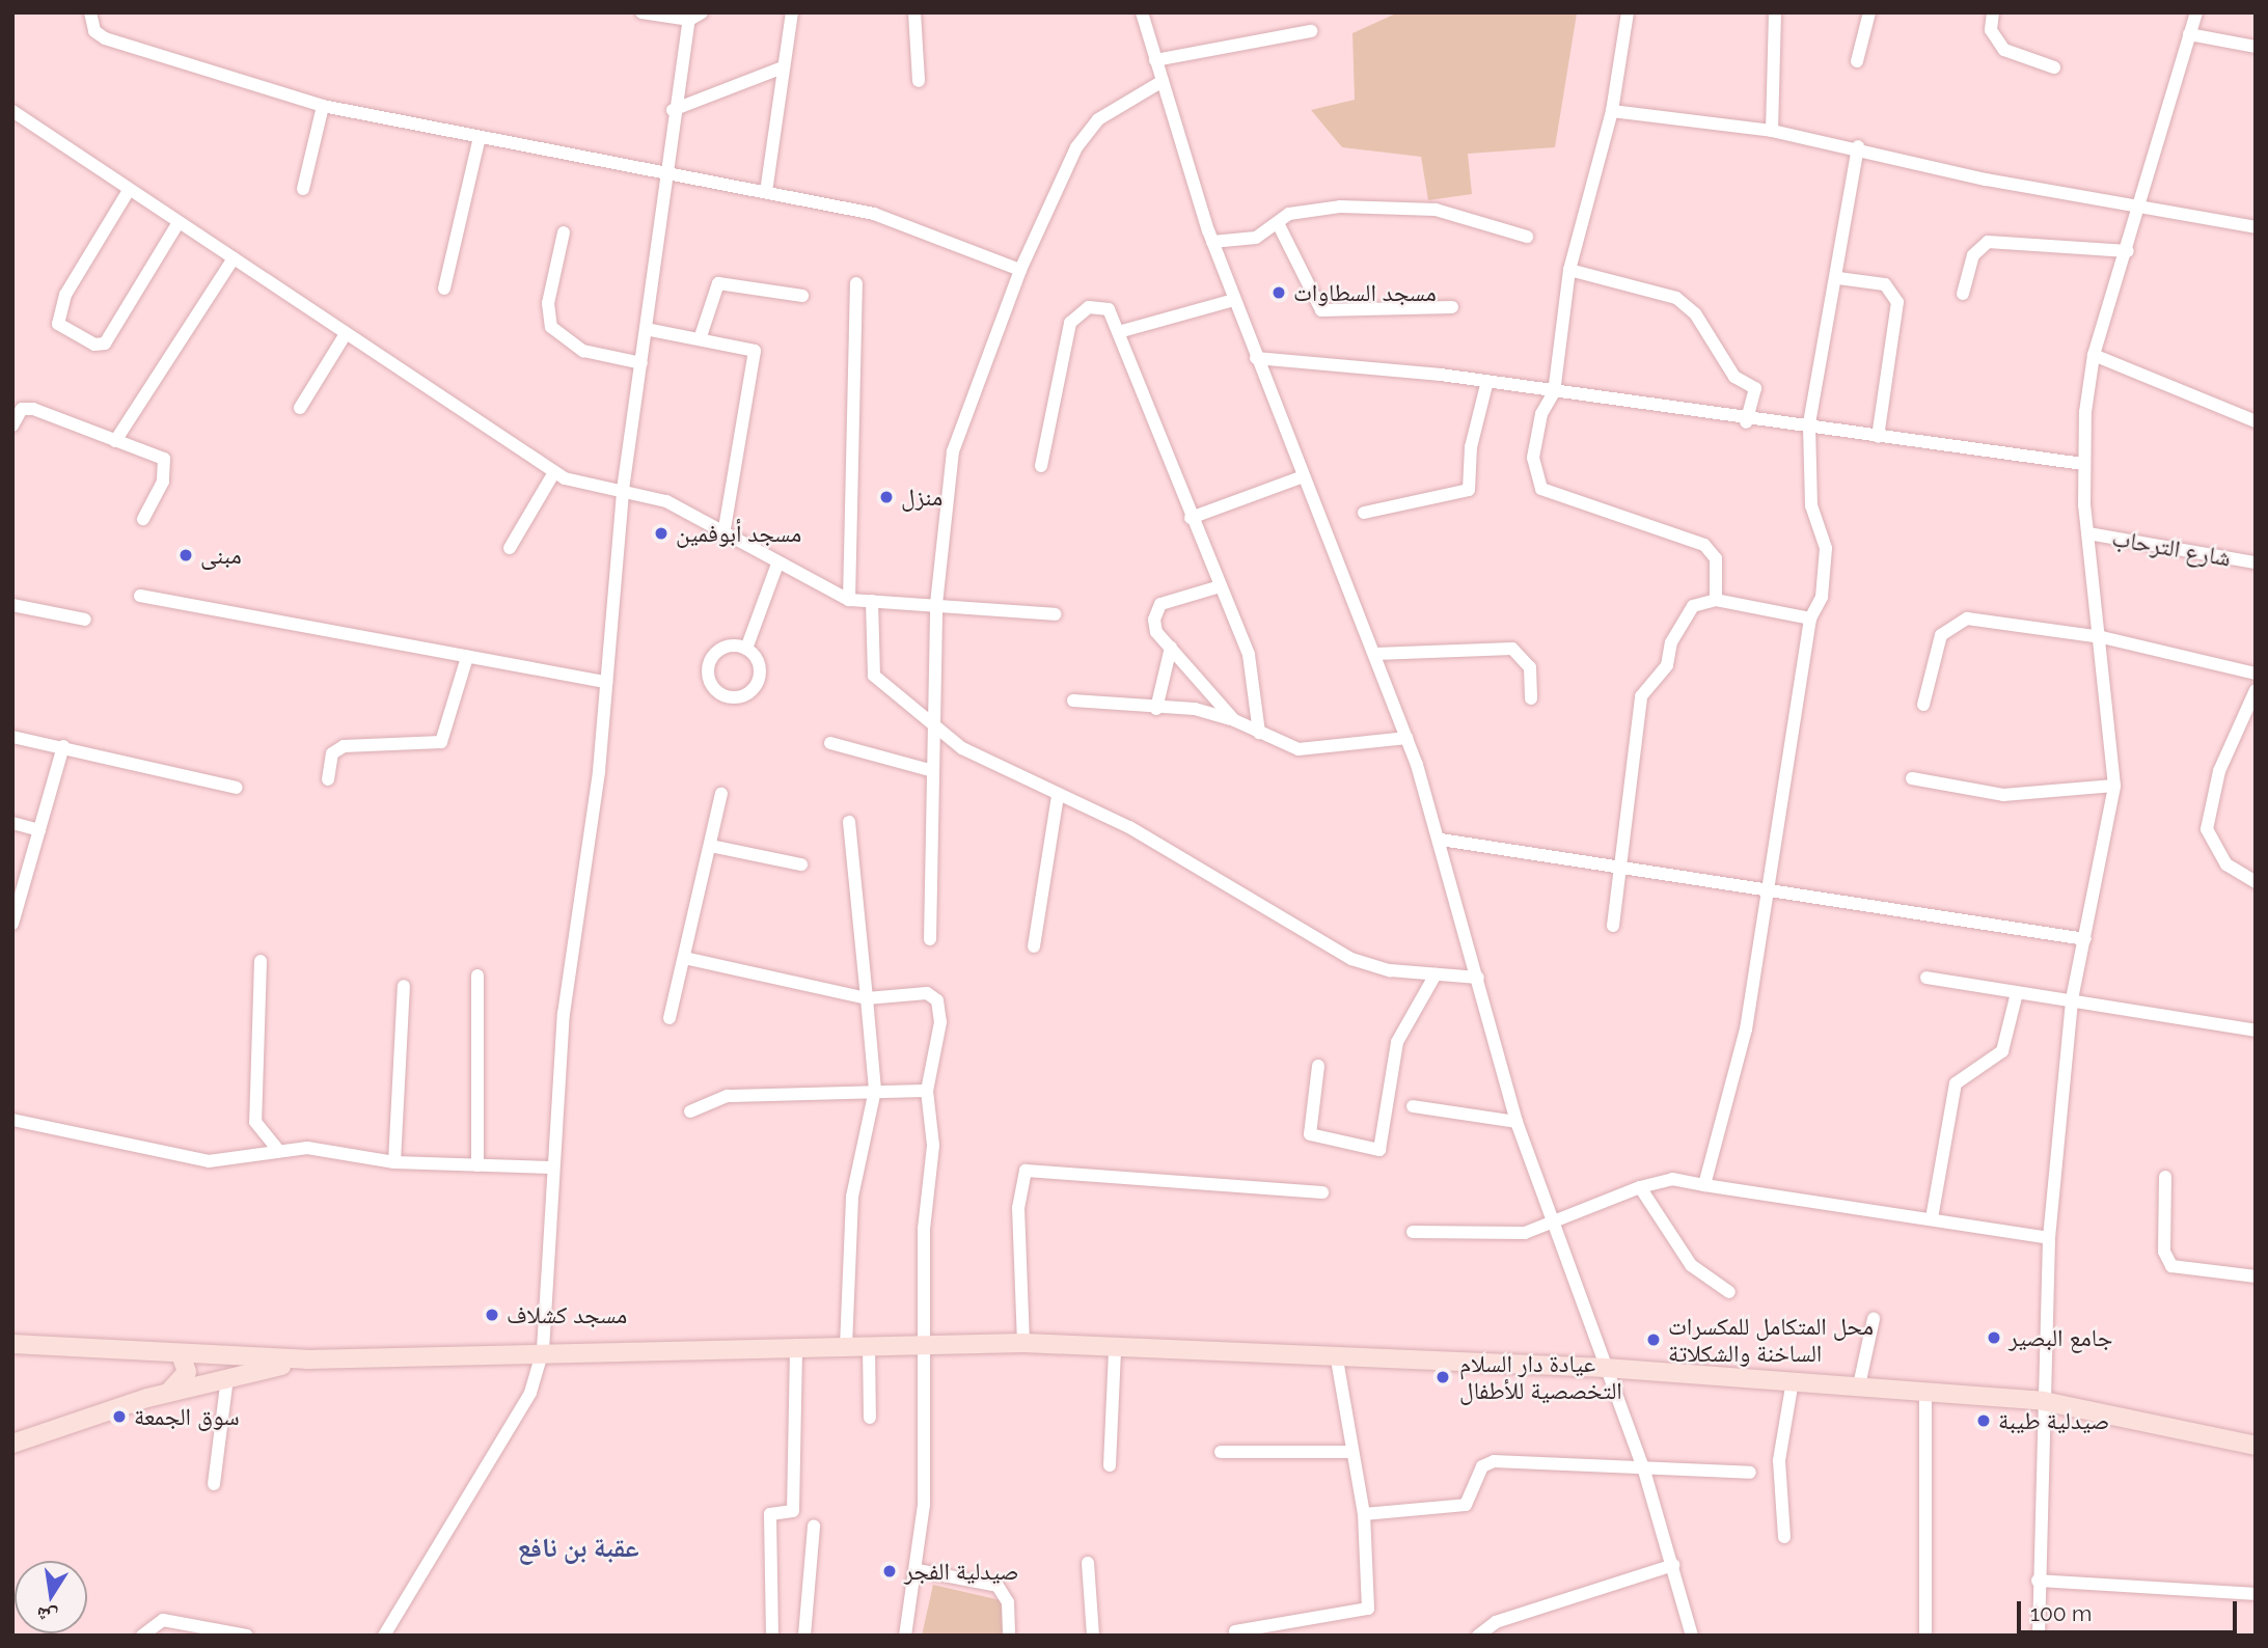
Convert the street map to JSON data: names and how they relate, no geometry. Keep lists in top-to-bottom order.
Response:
{
  "streets": {
    "street": ["شارع الترحاب"]
  },
  "districts": ["عقبة بن نافع"],
  "places": [
    "مسجد السطاوات",
    "منزل",
    "مسجد أبوفمين",
    "مبنى",
    "مسجد كشلاف",
    "جامع البصير",
    "محل المتكامل للمكسرات الساخنة والشكلاتة",
    "عيادة دار السلام التخصصية للأطفال",
    "سوق الجمعة",
    "صيدلية طيبة",
    "صيدلية الفجر"
  ],
  "scale_bar": "100 m",
  "north": "bottom"
}
